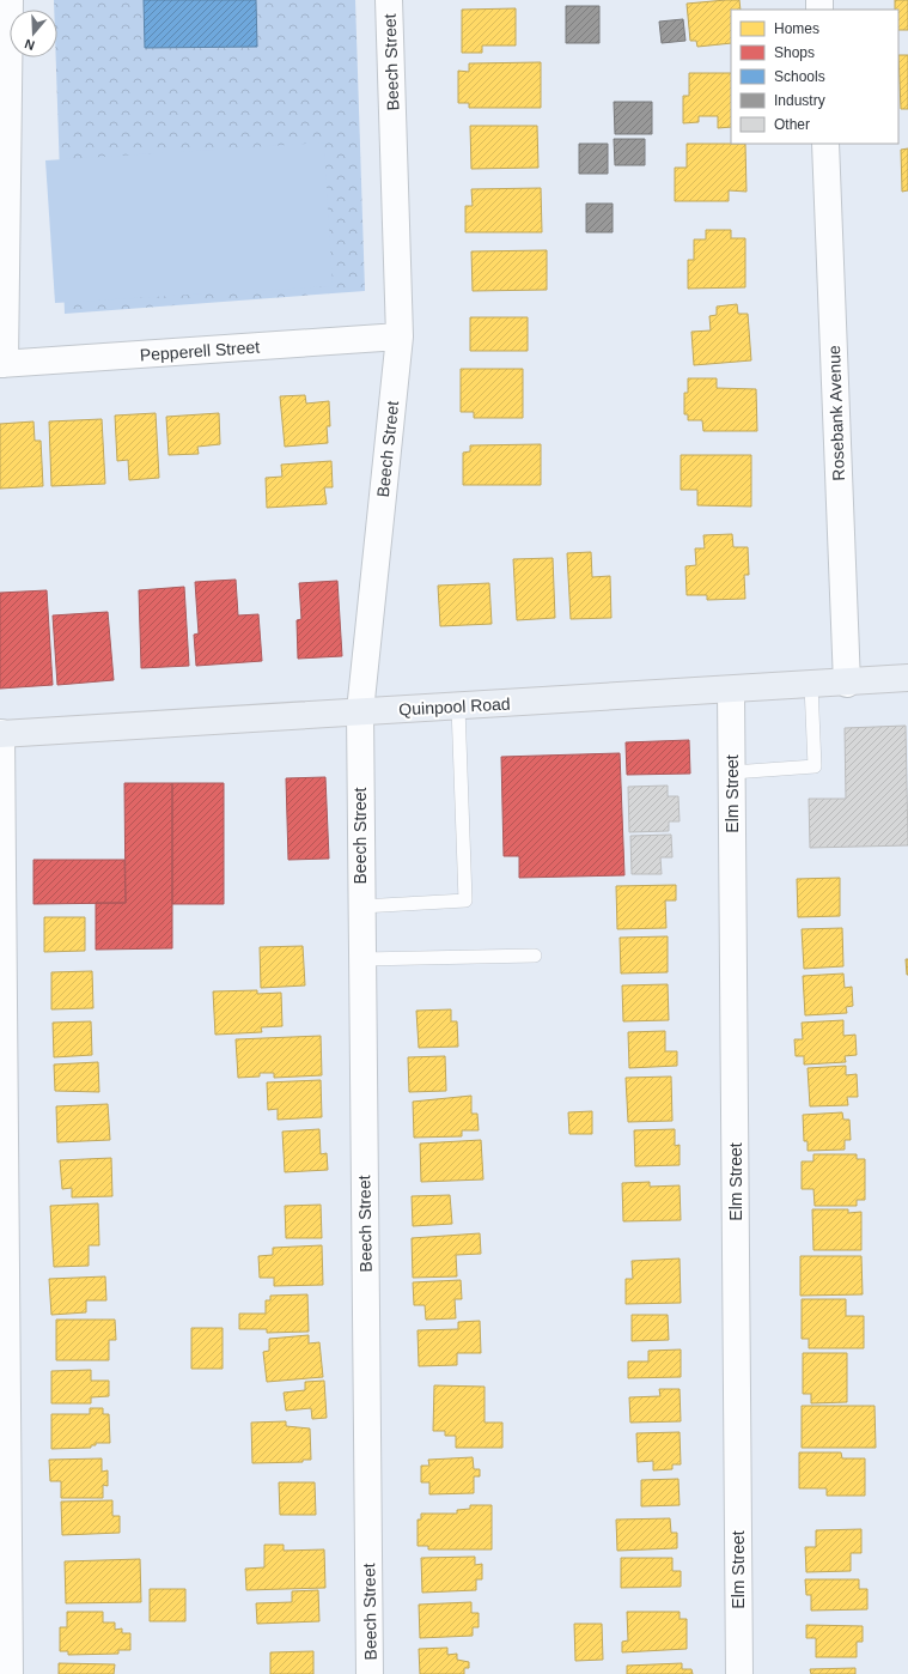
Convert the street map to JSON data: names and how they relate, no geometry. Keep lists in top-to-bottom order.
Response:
{
  "streets": {
    "main road": ["Quinpool Road"],
    "street": [
      "Beech Street",
      "Pepperell Street",
      "Rosebank Avenue",
      "Elm Street"
    ]
  },
  "crossings": [
    ["Beech Street", "Pepperell Street"],
    ["Beech Street", "Quinpool Road"],
    ["Rosebank Avenue", "Quinpool Road"],
    ["Quinpool Road", "Elm Street"]
  ],
  "legend": [
    "Homes",
    "Shops",
    "Schools",
    "Industry",
    "Other"
  ],
  "north": "bottom"
}
